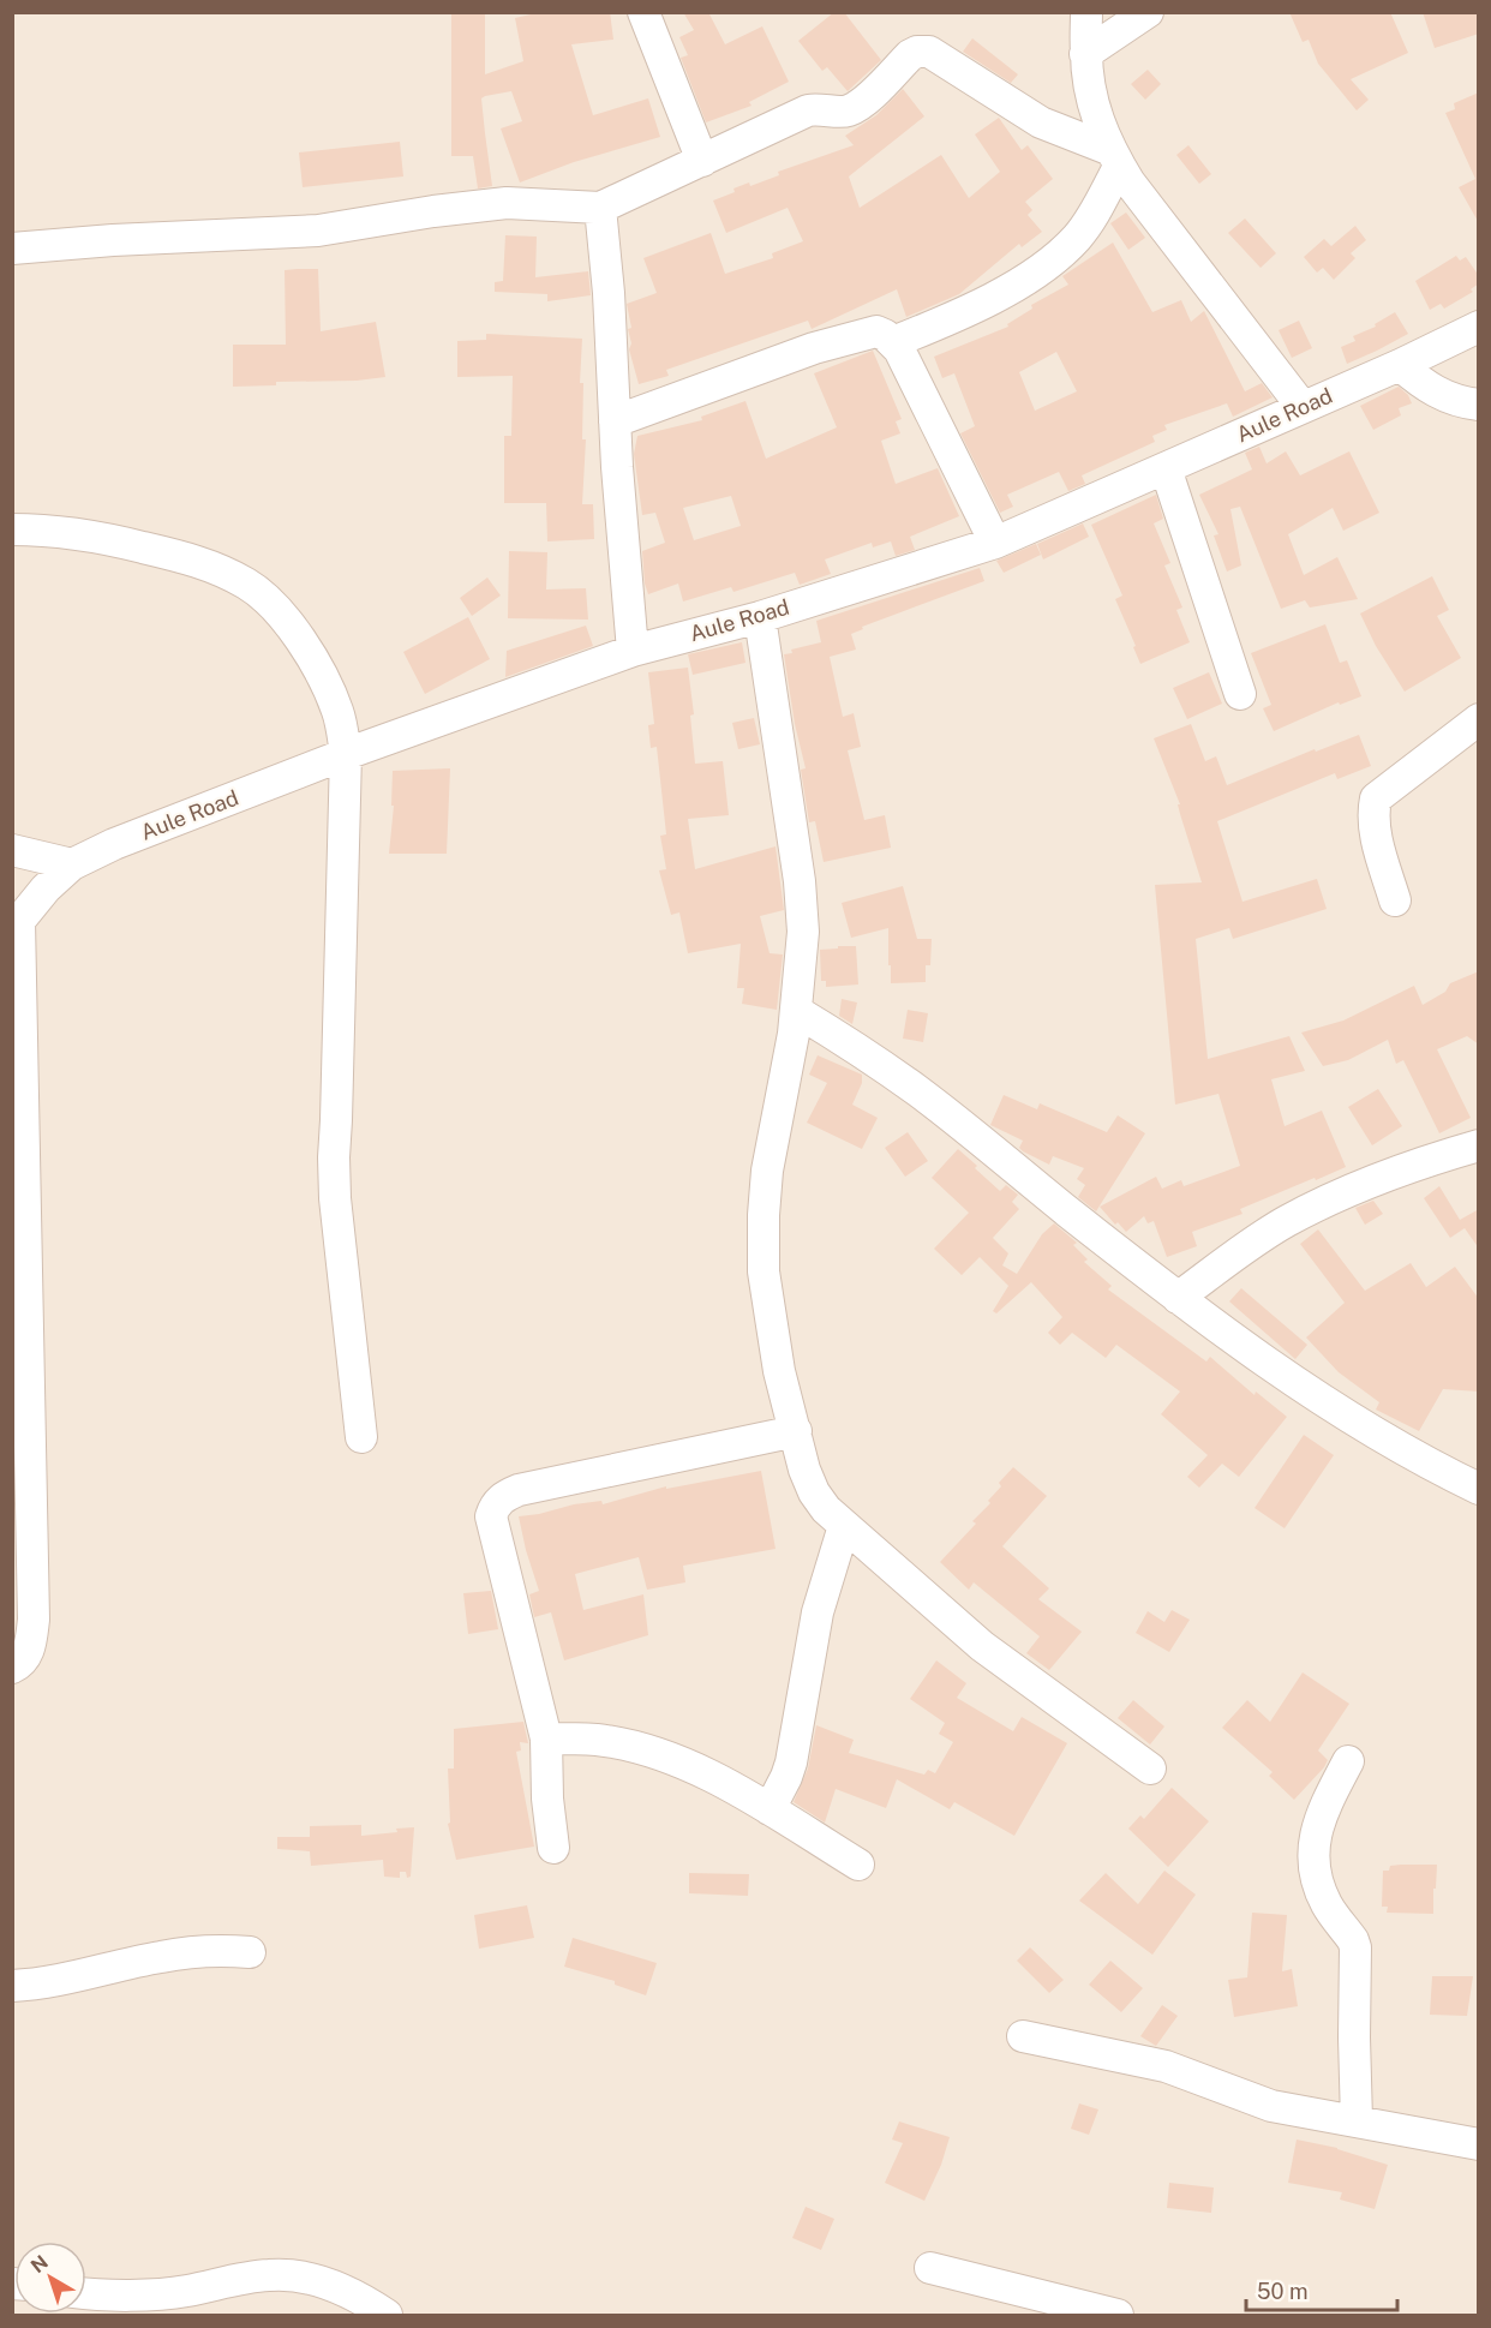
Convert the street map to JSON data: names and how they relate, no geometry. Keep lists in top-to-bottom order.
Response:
{
  "streets": {
    "street": ["Aule Road"]
  },
  "scale_bar": "50 m",
  "north": "top left"
}
